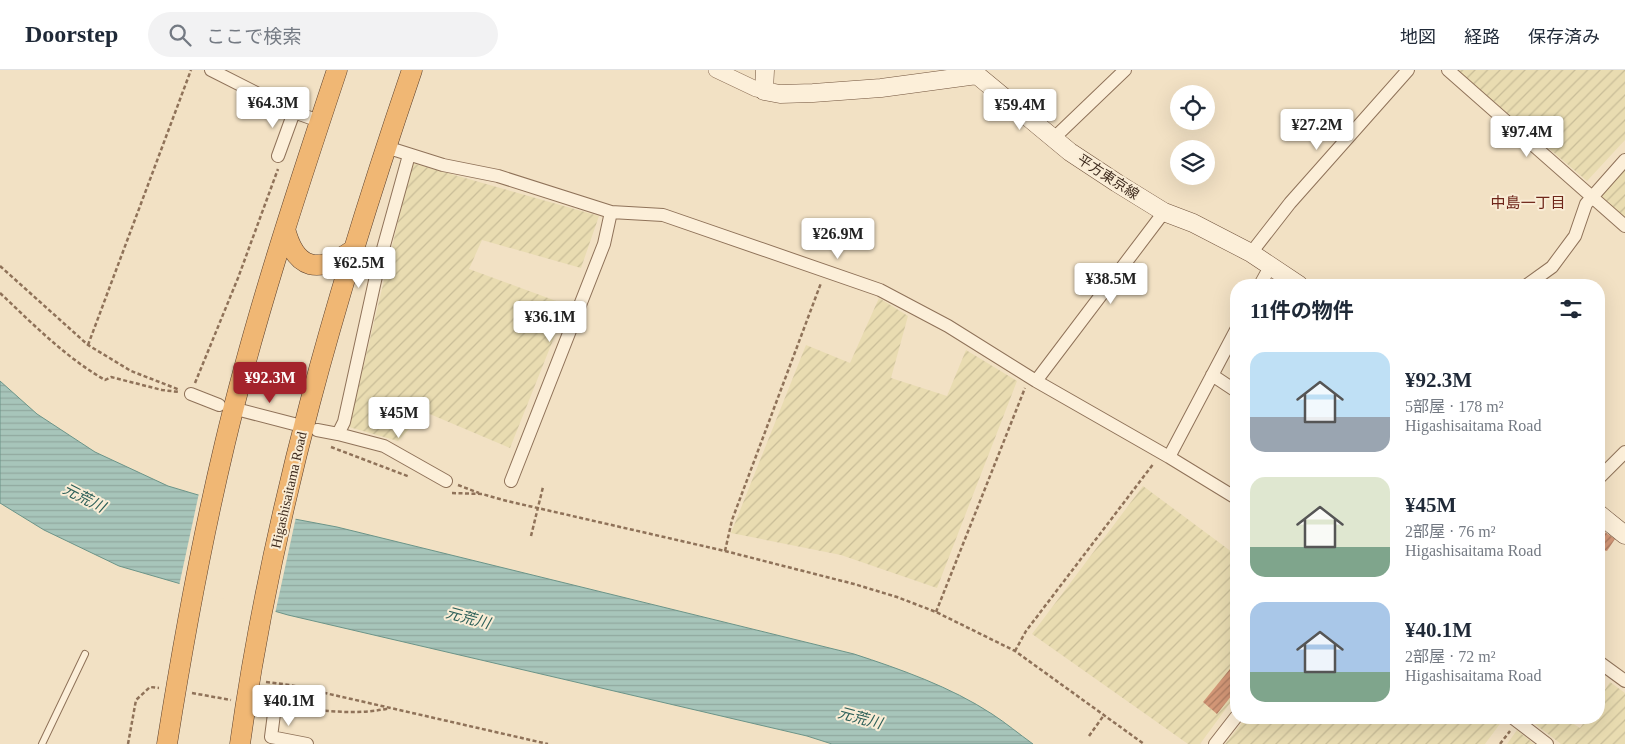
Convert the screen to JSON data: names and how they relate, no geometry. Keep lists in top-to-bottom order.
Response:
{
  "streets": {
    "highway": ["Higashisaitama Road"],
    "main road": ["平方東京線"]
  },
  "districts": ["中島一丁目"],
  "water": ["元荒川"],
  "page": {
    "header": "Doorstep",
    "search": "ここで検索",
    "nav": ["地図", "経路", "保存済み"],
    "price": [
      "¥64.3M",
      "¥59.4M",
      "¥27.2M",
      "¥97.4M",
      "¥26.9M",
      "¥62.5M",
      "¥38.5M",
      "¥36.1M",
      "¥92.3M",
      "¥45M",
      "¥40.1M"
    ],
    "heading": "11件の物件",
    "list": [
      {
        "name": "¥92.3M",
        "note": "5部屋 · 178 m² · Higashisaitama Road"
      },
      {
        "name": "¥45M",
        "note": "2部屋 · 76 m² · Higashisaitama Road"
      },
      {
        "name": "¥40.1M",
        "note": "2部屋 · 72 m² · Higashisaitama Road"
      }
    ]
  }
}
